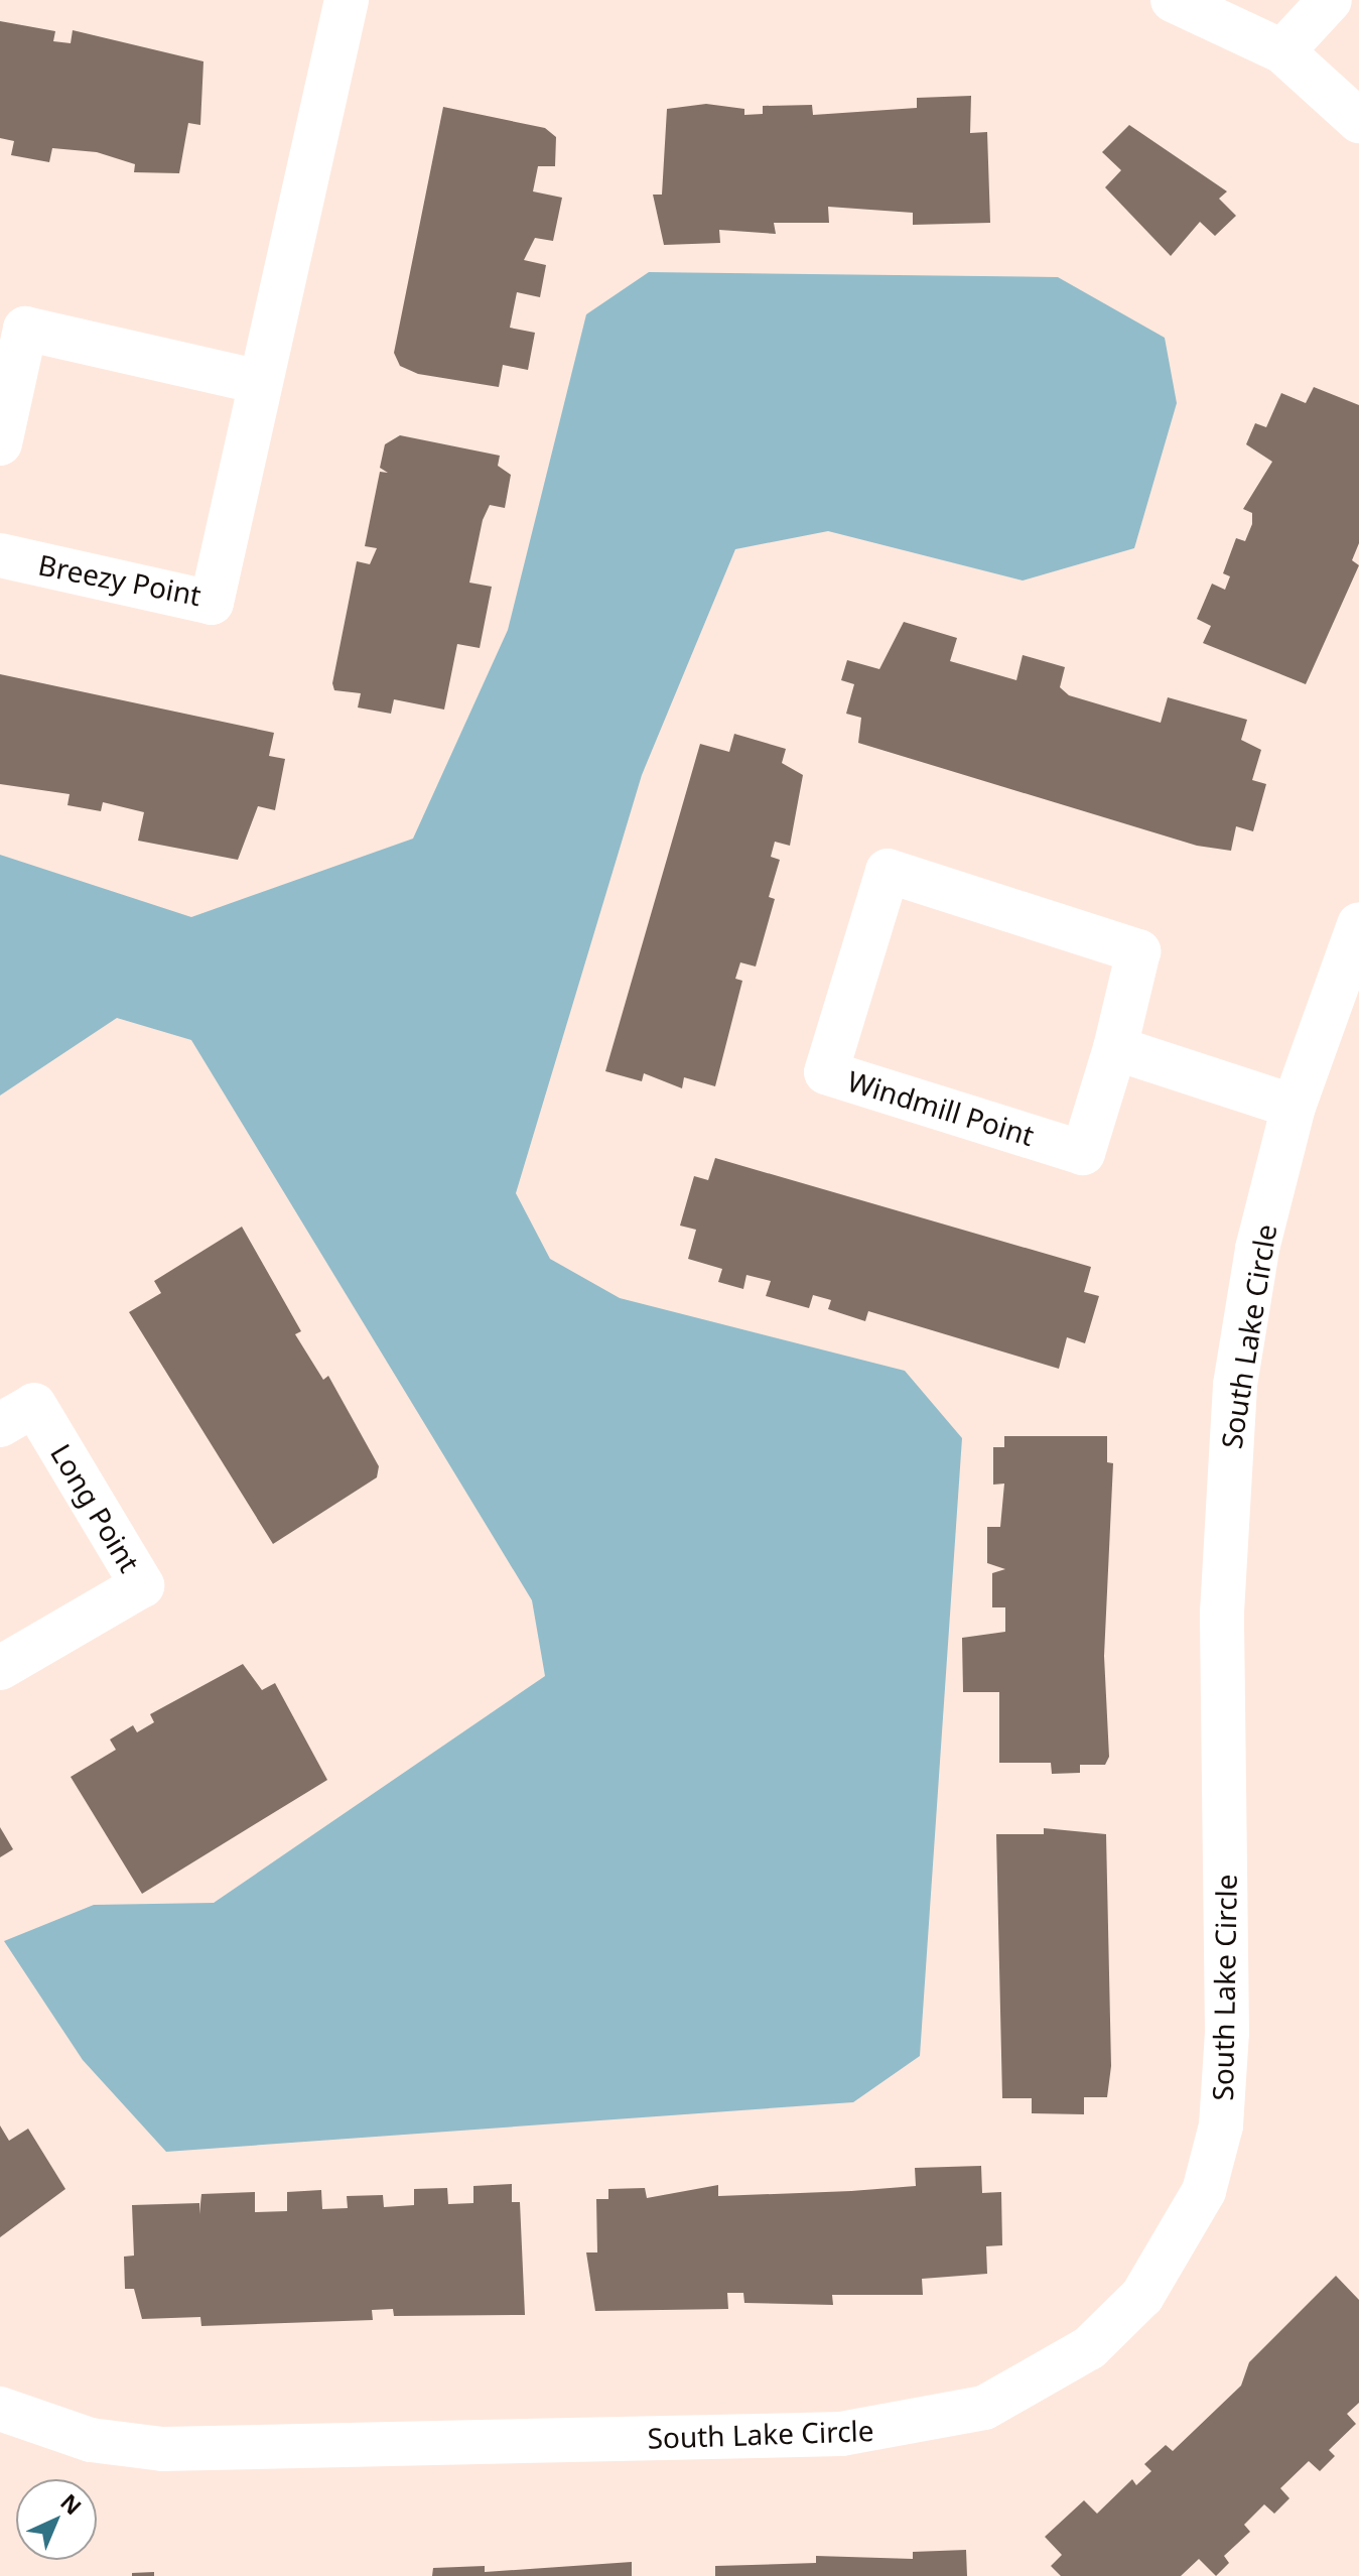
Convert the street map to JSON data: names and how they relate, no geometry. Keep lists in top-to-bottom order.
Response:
{
  "streets": {
    "street": [
      "Breezy Point",
      "Windmill Point",
      "South Lake Circle",
      "Long Point"
    ]
  },
  "north": "top right"
}
